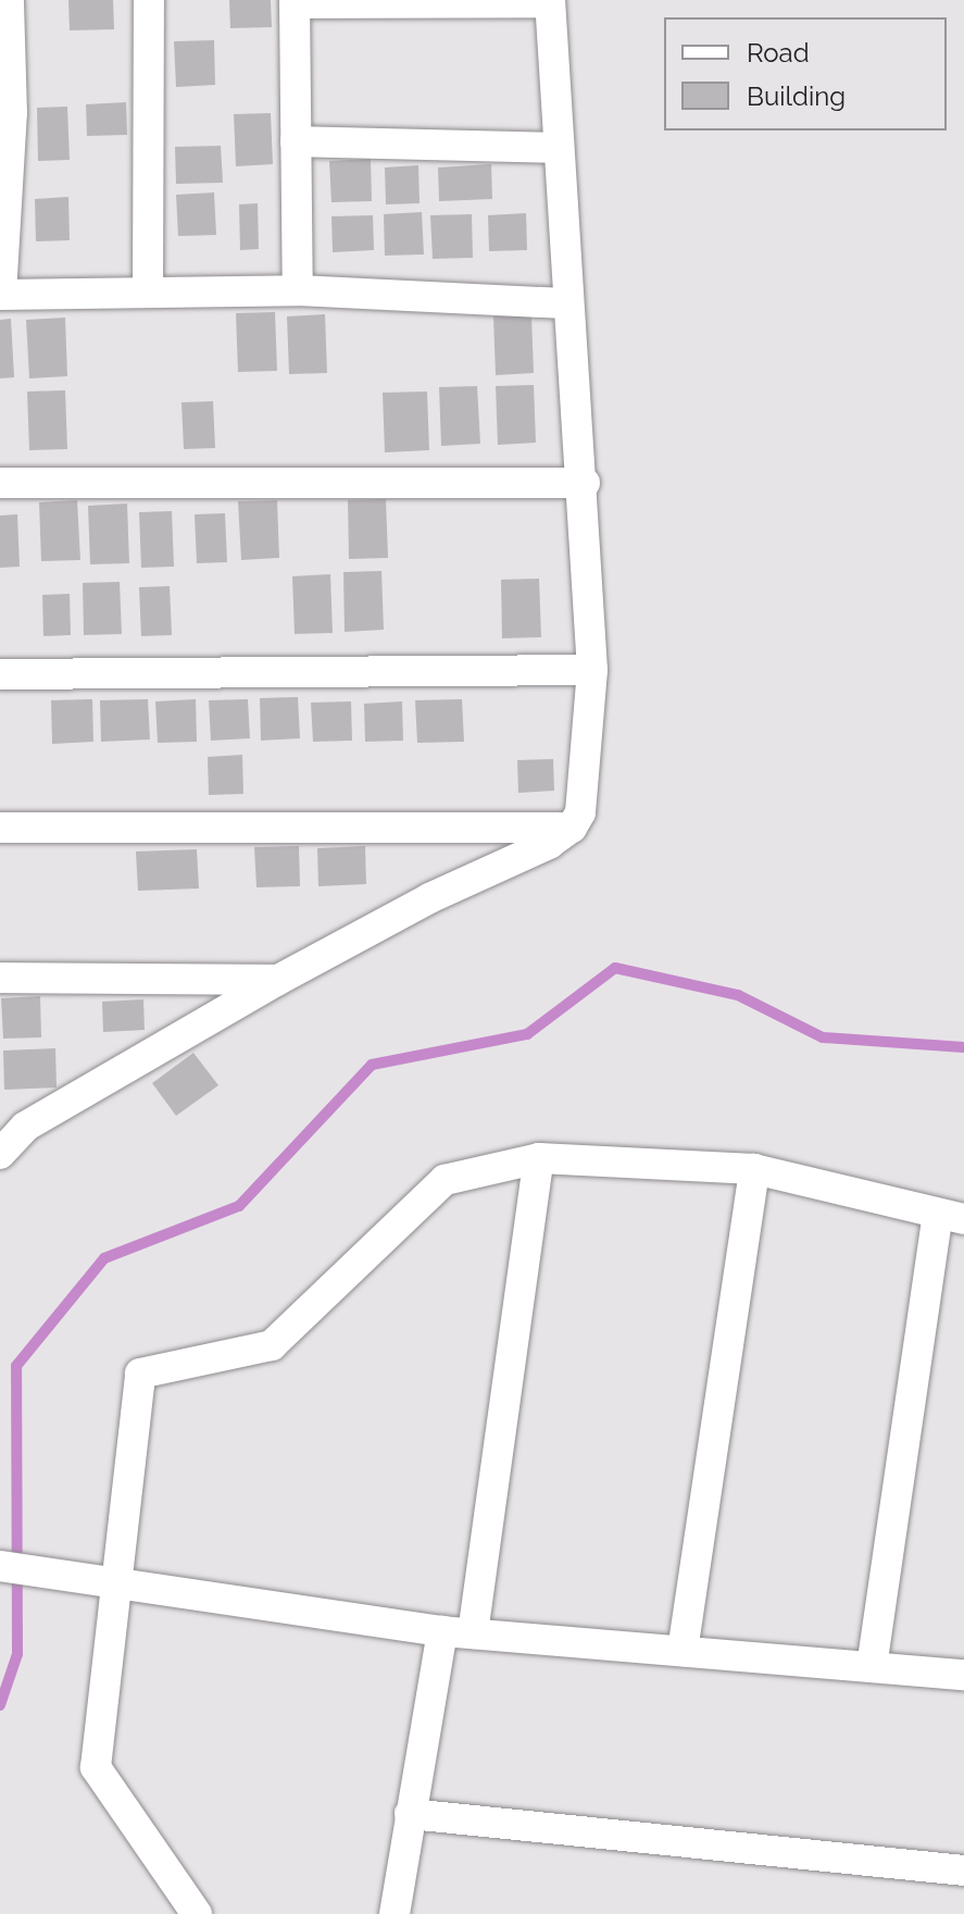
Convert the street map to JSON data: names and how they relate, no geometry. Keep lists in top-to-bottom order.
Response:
{
  "legend": ["Road", "Building"]
}
